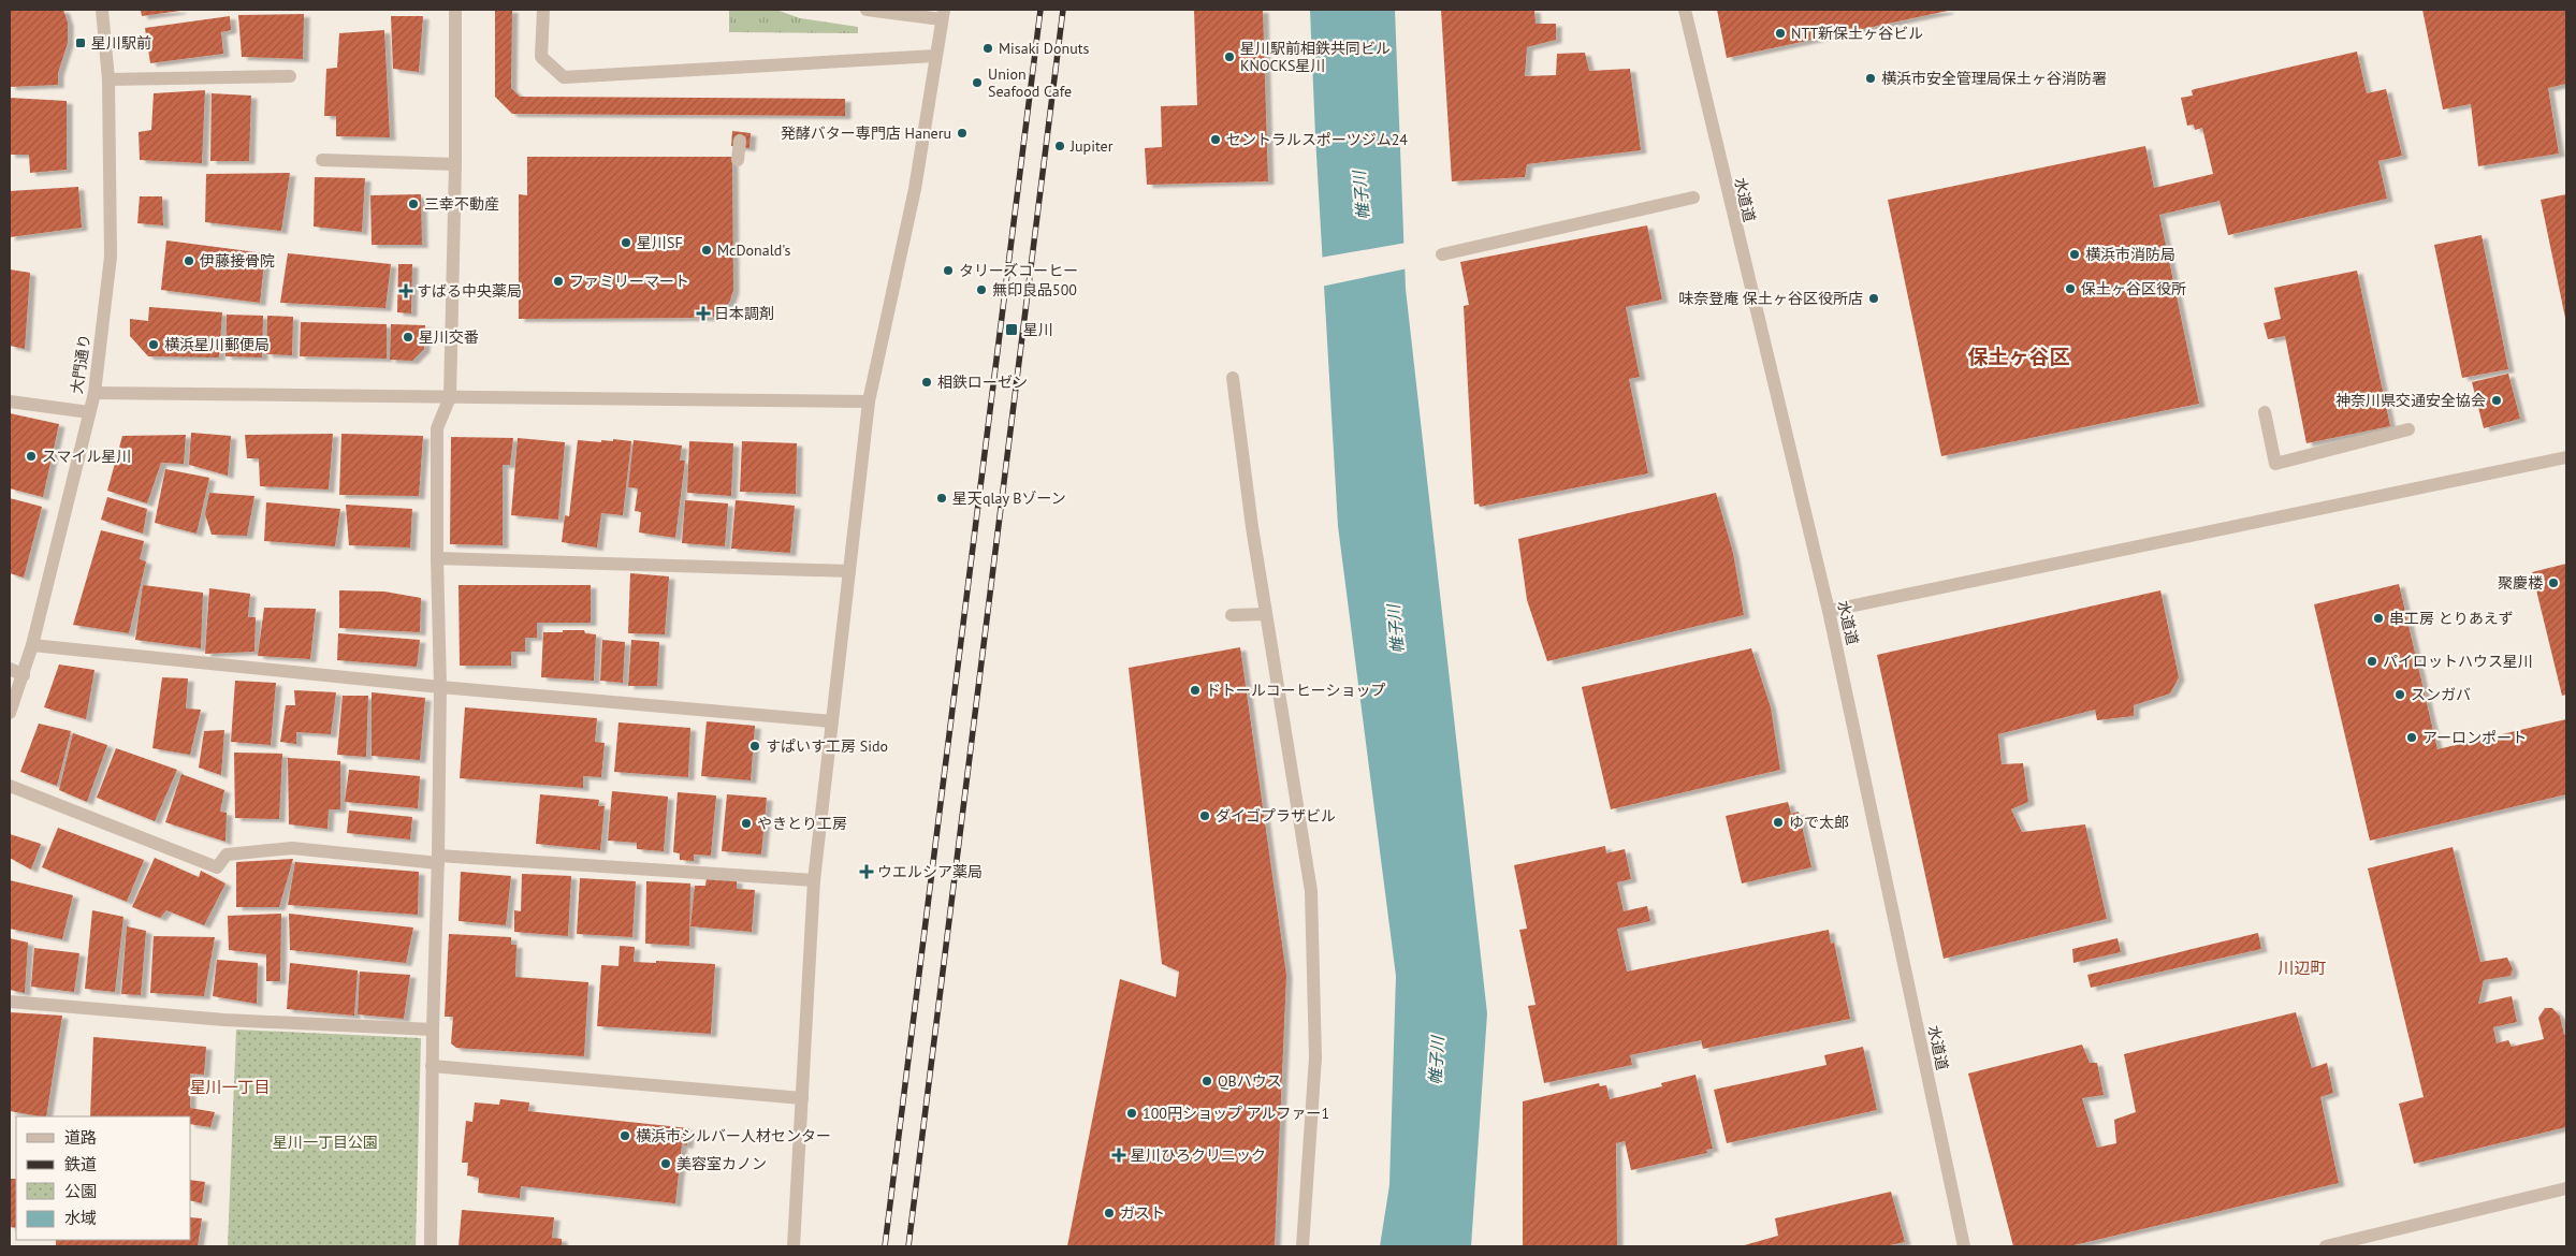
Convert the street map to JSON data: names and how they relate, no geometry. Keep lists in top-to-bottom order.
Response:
{
  "streets": {
    "street": ["水道道", "大門通り"]
  },
  "districts": ["保土ヶ谷区", "川辺町", "星川一丁目"],
  "water": ["帷子川"],
  "parks": ["星川一丁目公園"],
  "places": {
    "other": [
      "NTT新保土ヶ谷ビル",
      "Misaki Donuts",
      "星川駅前相鉄共同ビル KNOCKS星川",
      "横浜市安全管理局保土ヶ谷消防署",
      "Union Seafood Cafe",
      "発酵バター専門店 Haneru",
      "セントラルスポーツジム24",
      "Jupiter",
      "三幸不動産",
      "星川SF",
      "McDonald's",
      "横浜市消防局",
      "伊藤接骨院",
      "タリーズコーヒー",
      "ファミリーマート",
      "保土ヶ谷区役所",
      "無印良品500",
      "味奈登庵 保土ヶ谷区役所店",
      "星川交番",
      "横浜星川郵便局",
      "相鉄ローゼン",
      "神奈川県交通安全協会",
      "スマイル星川",
      "星天qlay Bゾーン",
      "聚慶楼",
      "串工房 とりあえず",
      "パイロットハウス星川",
      "ドトールコーヒーショップ",
      "スンガバ",
      "アーロンポート",
      "すぱいす工房 Sido",
      "ダイゴプラザビル",
      "ゆで太郎",
      "やきとり工房",
      "QBハウス",
      "100円ショップ アルファー1",
      "横浜市シルバー人材センター",
      "美容室カノン",
      "ガスト"
    ],
    "transit": ["星川駅前", "星川"],
    "health": [
      "すばる中央薬局",
      "日本調剤",
      "ウエルシア薬局",
      "星川ひろクリニック"
    ]
  },
  "legend": [
    "道路",
    "鉄道",
    "公園",
    "水域"
  ]
}
